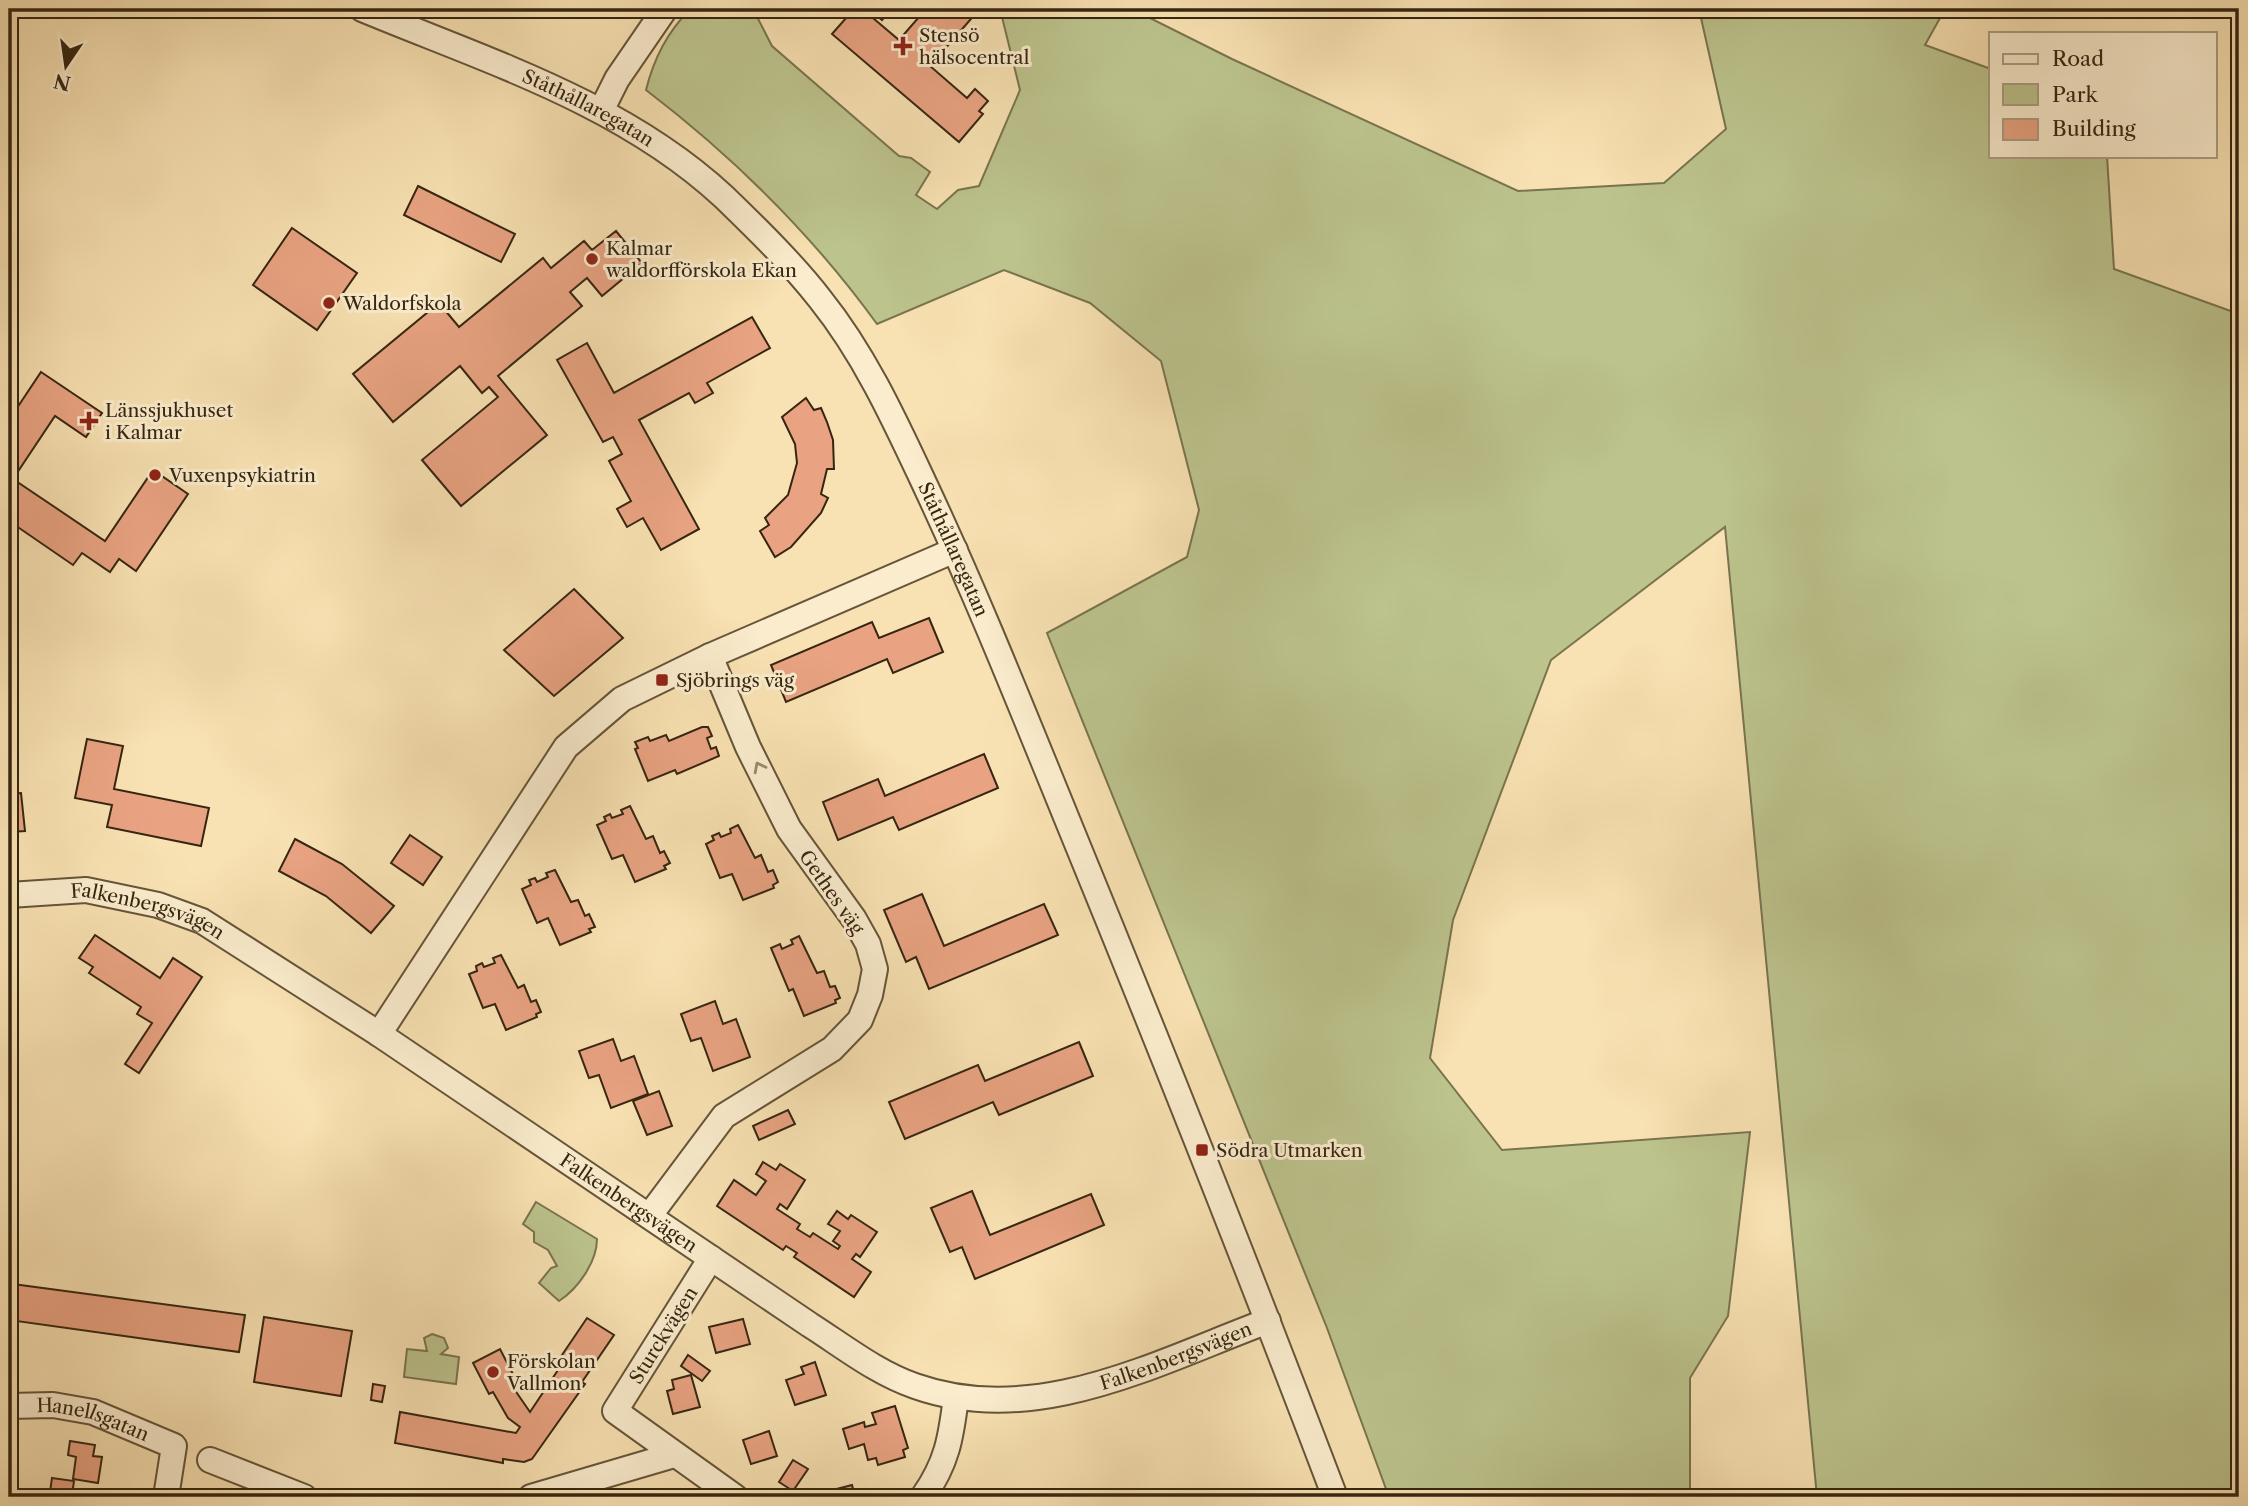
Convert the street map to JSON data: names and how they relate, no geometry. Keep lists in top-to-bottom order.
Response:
{
  "streets": {
    "street": [
      "Ståthållaregatan",
      "Gethes väg",
      "Falkenbergsvägen",
      "Sturckvägen",
      "Hanellsgatan"
    ]
  },
  "crossings": [
    ["Ståthållaregatan", "Falkenbergsvägen"],
    ["Gethes väg", "Falkenbergsvägen"],
    ["Falkenbergsvägen", "Sturckvägen"]
  ],
  "one_way": ["Gethes väg"],
  "places": {
    "health": ["Stensö hälsocentral", "Länssjukhuset i Kalmar"],
    "other": [
      "Kalmar waldorfförskola Ekan",
      "Waldorfskola",
      "Vuxenpsykiatrin",
      "Förskolan Vallmon"
    ],
    "transit": ["Sjöbrings väg", "Södra Utmarken"]
  },
  "legend": ["Road", "Park", "Building"],
  "north": "bottom"
}
